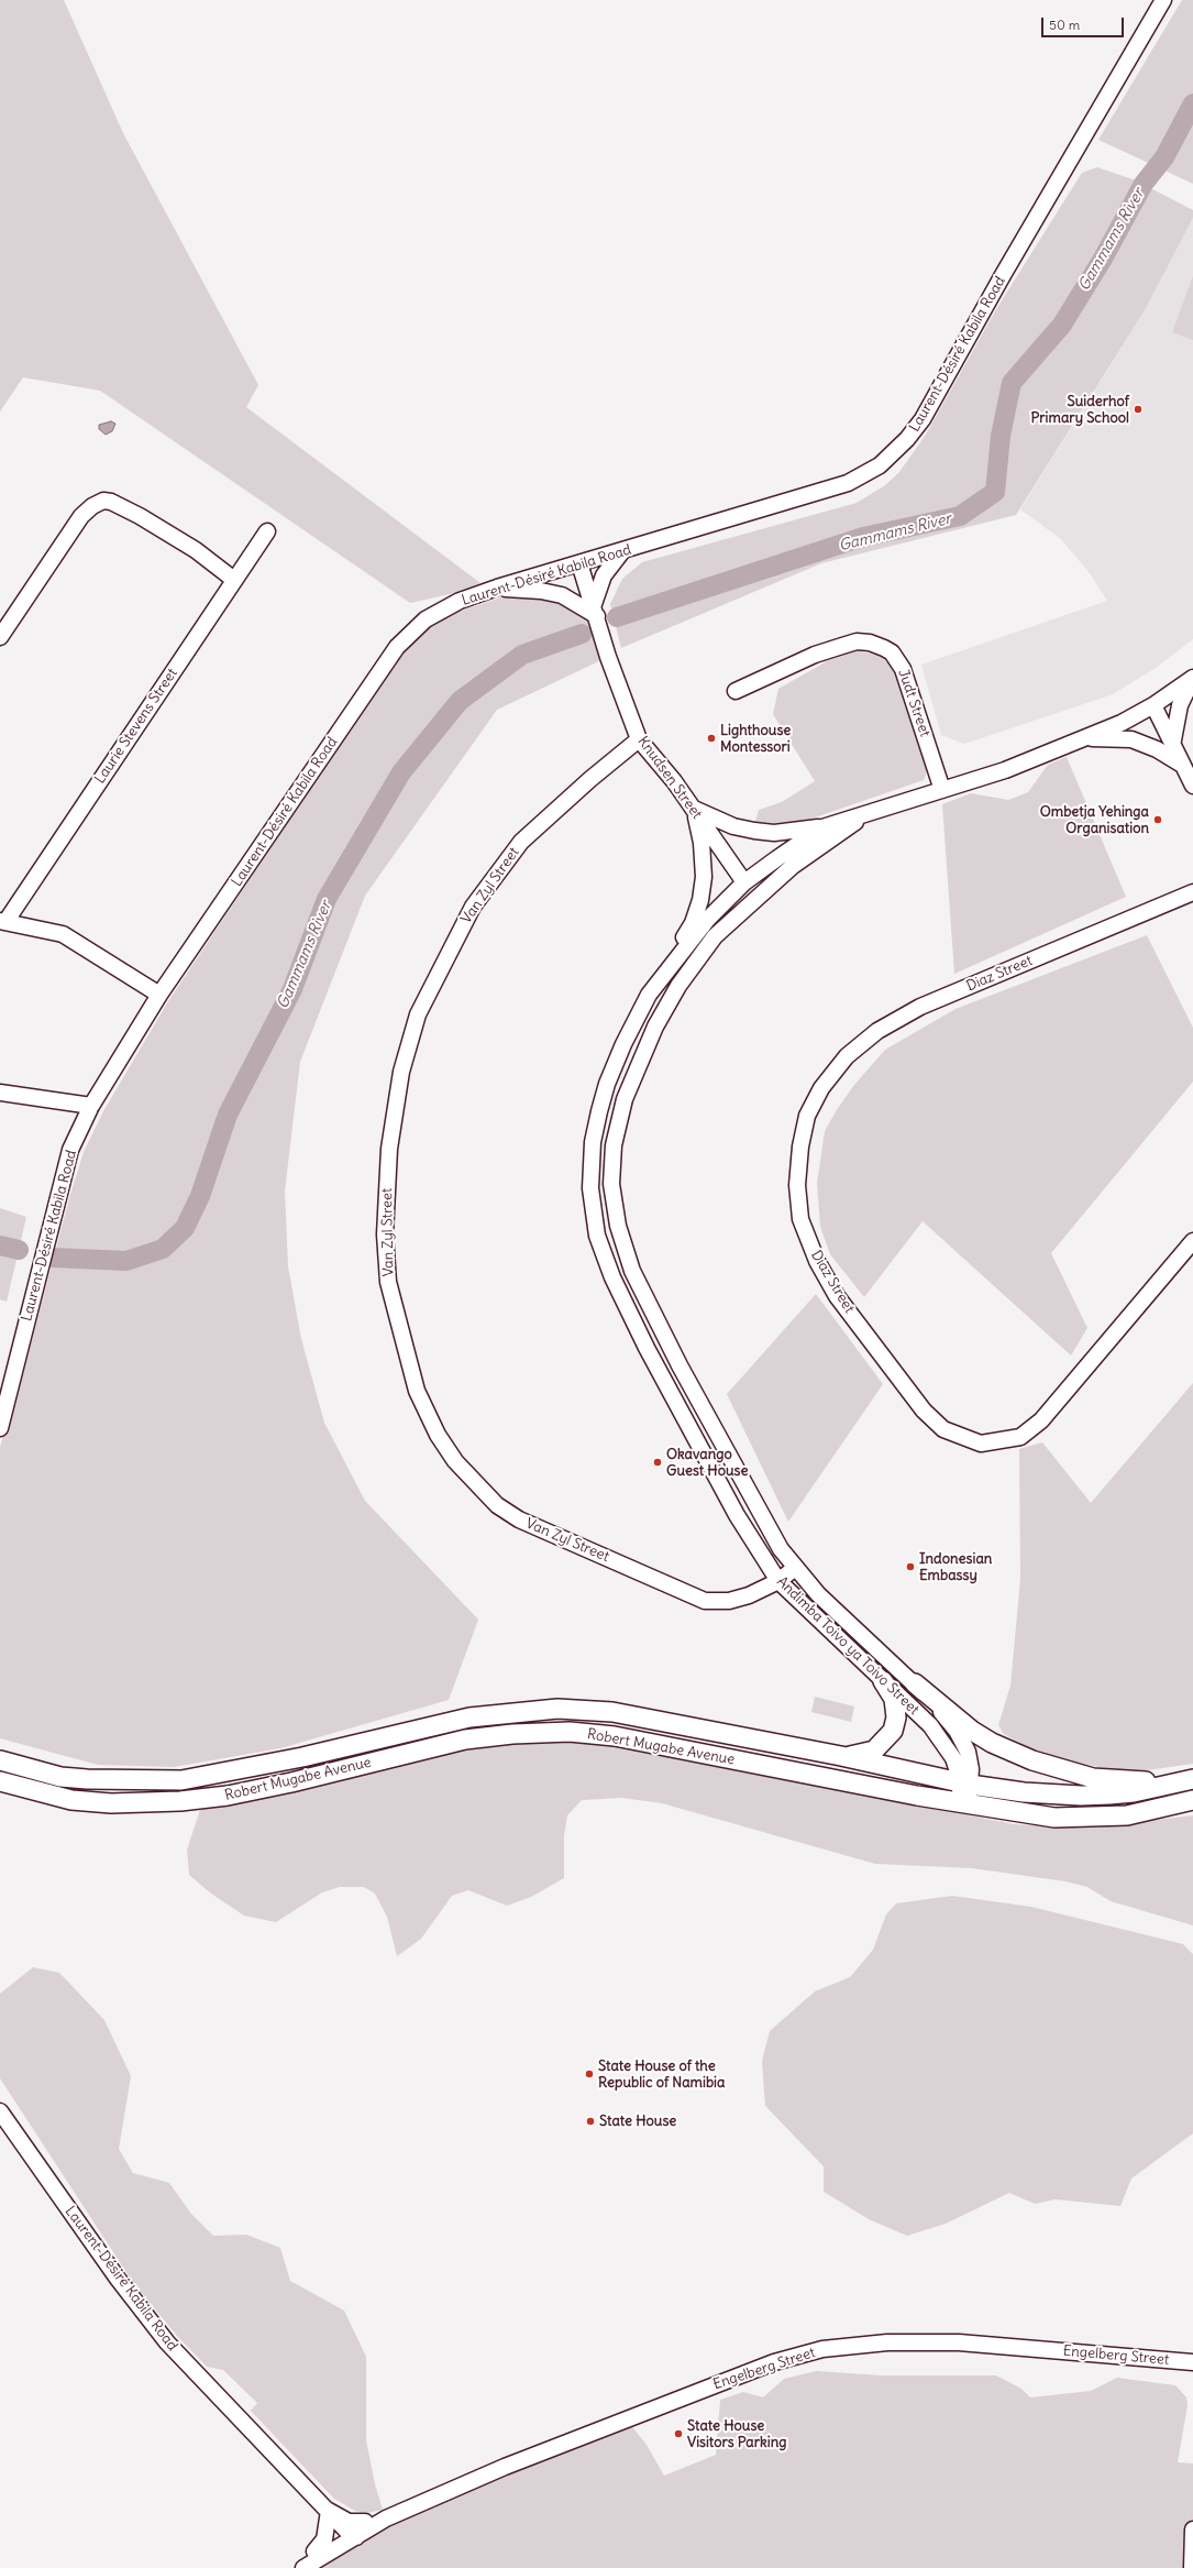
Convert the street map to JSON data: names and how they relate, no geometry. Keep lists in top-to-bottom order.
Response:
{
  "streets": {
    "main road": ["Robert Mugabe Avenue"],
    "street": [
      "Laurent-Désiré Kabila Road",
      "Judt Street",
      "Laurie Stevens Street",
      "Knudsen Street",
      "Van Zyl Street",
      "Diaz Street",
      "Andimba Toivo ya Toivo Street",
      "Engelberg Street"
    ]
  },
  "crossings": [
    ["Laurent-Désiré Kabila Road", "Knudsen Street"],
    ["Laurent-Désiré Kabila Road", "Engelberg Street"],
    ["Judt Street", "Andimba Toivo ya Toivo Street"],
    ["Knudsen Street", "Van Zyl Street"],
    ["Knudsen Street", "Andimba Toivo ya Toivo Street"],
    ["Van Zyl Street", "Andimba Toivo ya Toivo Street"],
    ["Andimba Toivo ya Toivo Street", "Robert Mugabe Avenue"]
  ],
  "water": ["Gammams River"],
  "places": [
    "Suiderhof Primary School",
    "Lighthouse Montessori",
    "Ombetja Yehinga Organisation",
    "Okavango Guest House",
    "Indonesian Embassy",
    "State House of the Republic of Namibia",
    "State House",
    "State House Visitors Parking"
  ],
  "scale_bar": "50 m"
}
